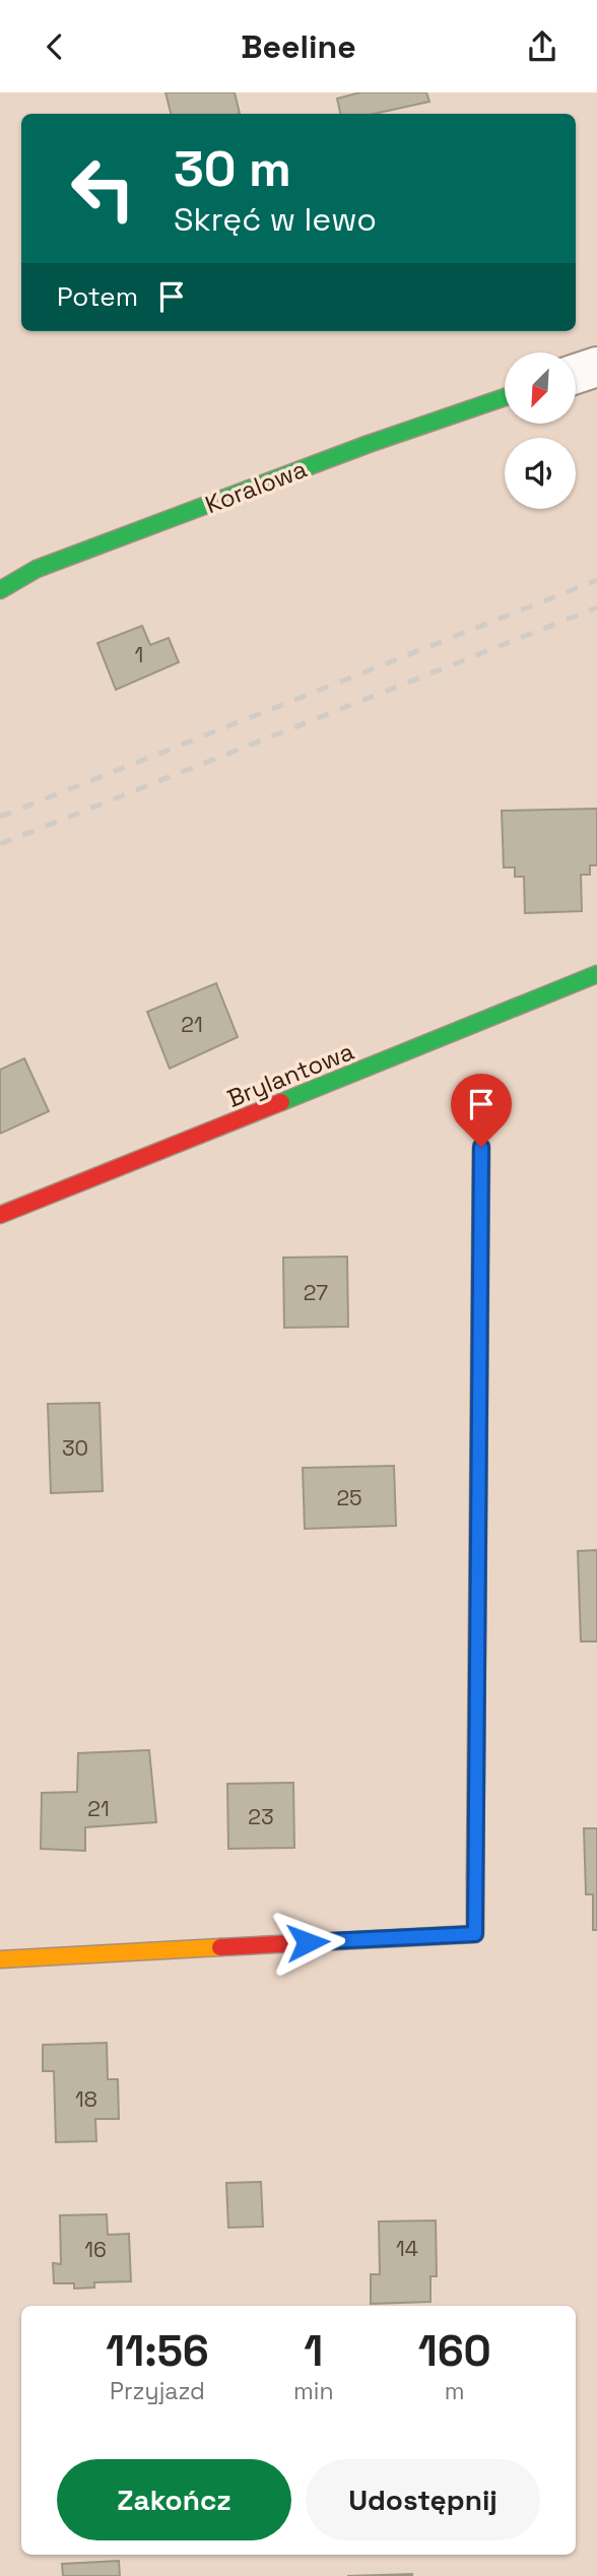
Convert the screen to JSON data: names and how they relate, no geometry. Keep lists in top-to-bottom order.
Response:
{
  "streets": {
    "street": ["Koralowa", "Brylantowa"]
  },
  "house_numbers": [
    "1",
    "21",
    "27",
    "30",
    "25",
    "21",
    "23",
    "18",
    "14",
    "16"
  ],
  "north": "bottom left",
  "page": {
    "header": "Beeline",
    "turn": ["30 m", "Skręć w lewo"],
    "then": "Potem",
    "eta": [
      "11:56",
      "Przyjazd",
      "1",
      "min",
      "160",
      "m"
    ],
    "buttons": ["Zakończ", "Udostępnij"]
  }
}
